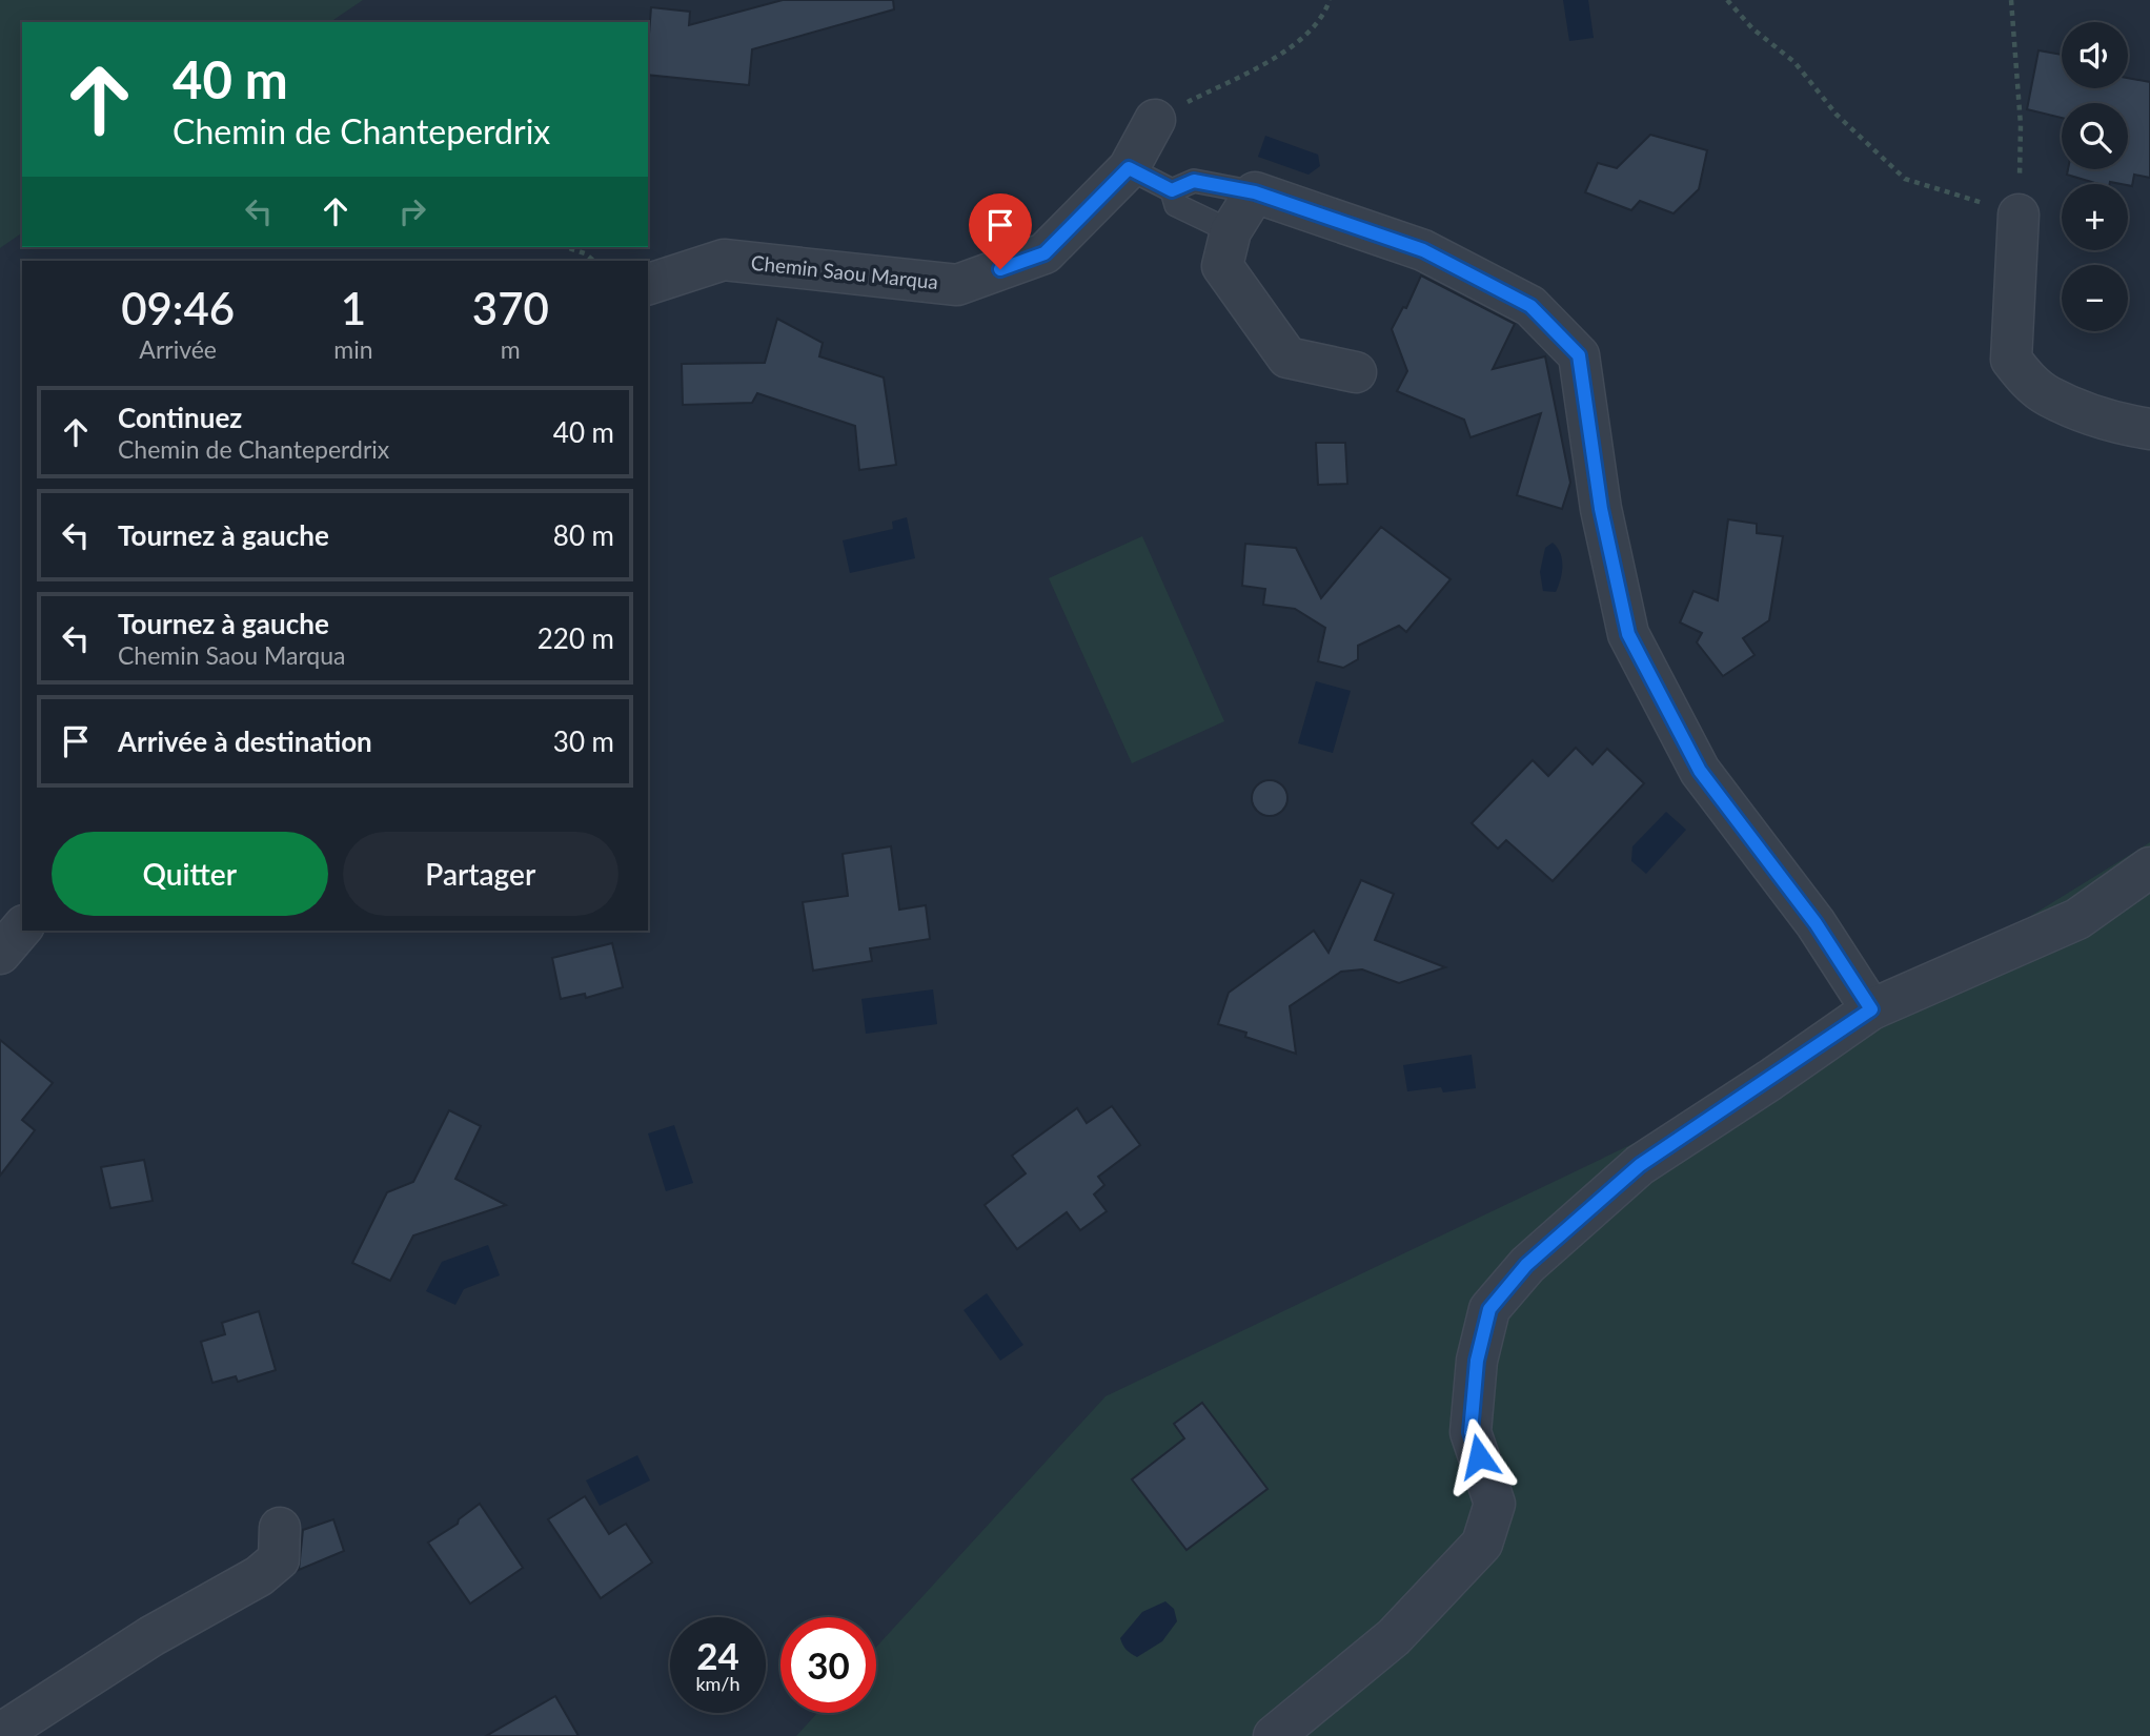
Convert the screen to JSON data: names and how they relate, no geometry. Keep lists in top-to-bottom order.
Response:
{
  "streets": {
    "street": ["Chemin Saou Marqua"]
  },
  "page": {
    "map_buttons": ["+", "−"],
    "turn": ["40 m", "Chemin de Chanteperdrix"],
    "eta": [
      "09:46",
      "Arrivée",
      "1",
      "min",
      "370",
      "m"
    ],
    "list": [
      {
        "name": "Continuez",
        "note": "Chemin de Chanteperdrix",
        "value": "40 m"
      },
      {
        "name": "Tournez à gauche",
        "value": "80 m"
      },
      {
        "name": "Tournez à gauche",
        "note": "Chemin Saou Marqua",
        "value": "220 m"
      },
      {
        "name": "Arrivée à destination",
        "value": "30 m"
      }
    ],
    "buttons": ["Quitter", "Partager"],
    "speed": "24 km/h",
    "limit": "30"
  }
}
